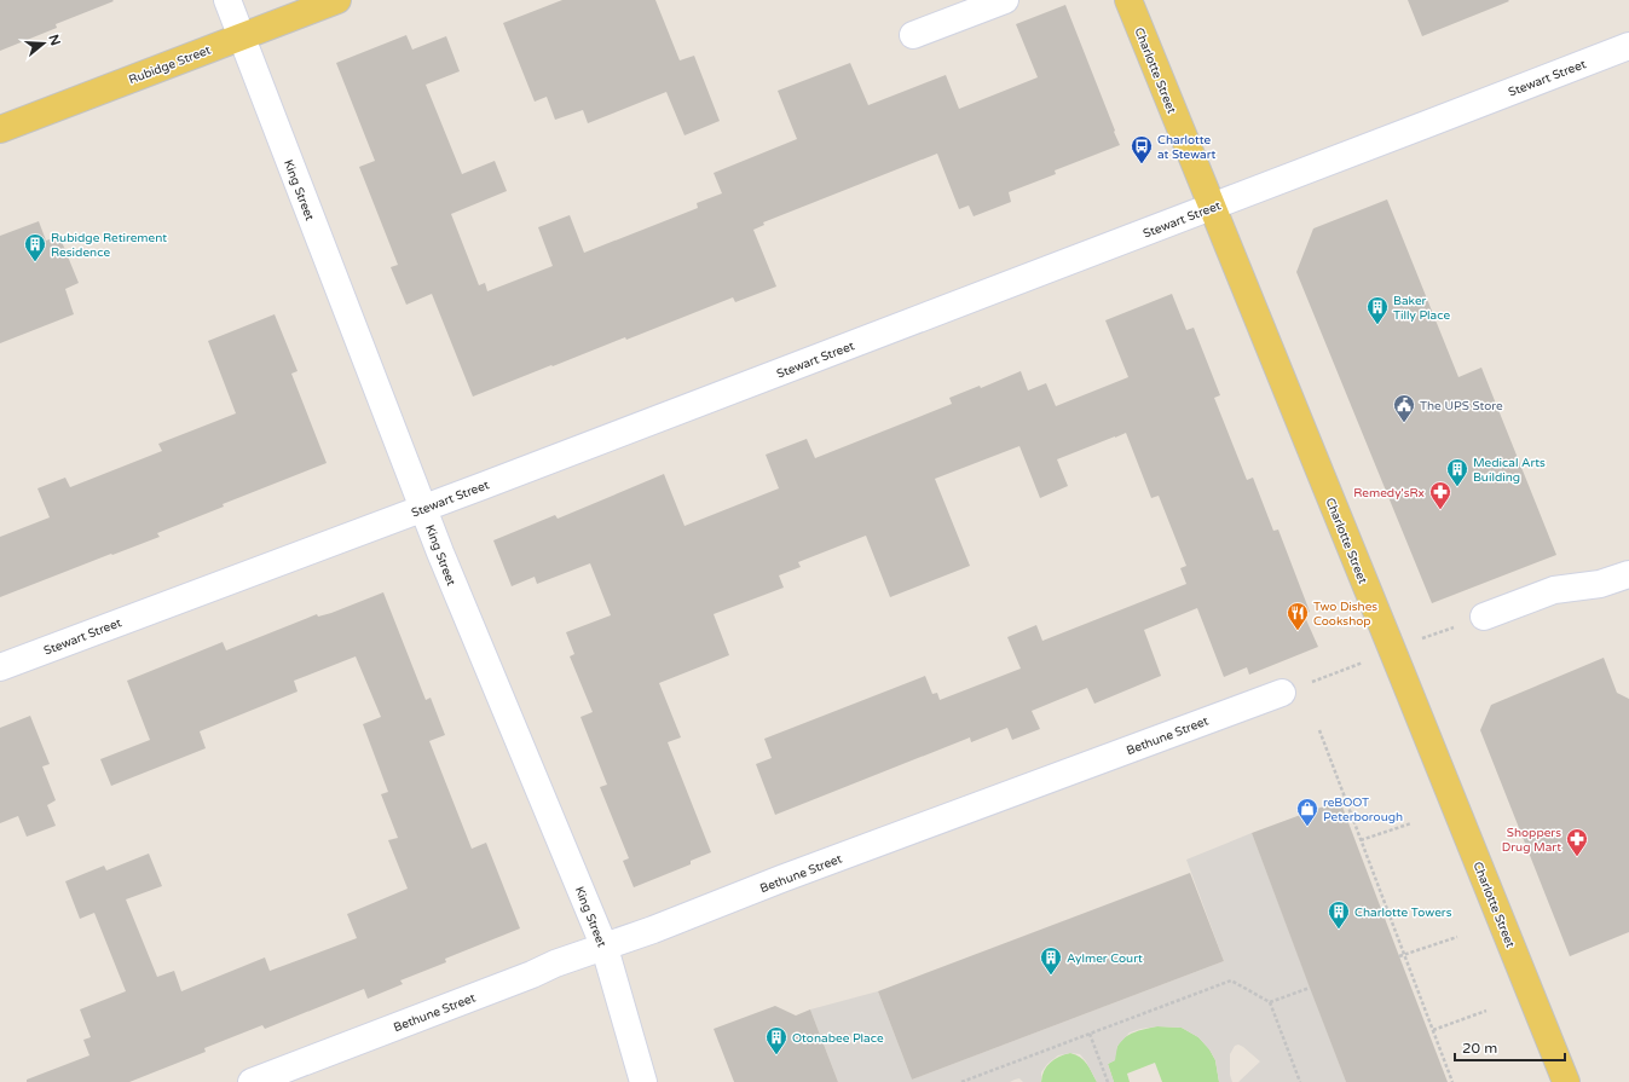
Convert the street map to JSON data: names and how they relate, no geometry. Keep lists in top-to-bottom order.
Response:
{
  "streets": {
    "main road": ["Rubidge Street", "Charlotte Street"],
    "street": ["Stewart Street", "King Street", "Bethune Street"]
  },
  "crossings": [
    ["Rubidge Street", "King Street"],
    ["Charlotte Street", "Stewart Street"],
    ["Stewart Street", "King Street"],
    ["King Street", "Bethune Street"]
  ],
  "places": {
    "bus stop": ["Charlotte at Stewart"],
    "building": [
      "Rubidge Retirement Residence",
      "Baker Tilly Place",
      "Medical Arts Building",
      "Charlotte Towers",
      "Aylmer Court",
      "Otonabee Place"
    ],
    "public building": ["The UPS Store"],
    "pharmacy": ["Remedy'sRx", "Shoppers Drug Mart"],
    "restaurant": ["Two Dishes Cookshop"],
    "shop": ["reBOOT Peterborough"]
  },
  "scale_bar": "20 m",
  "north": "right"
}
